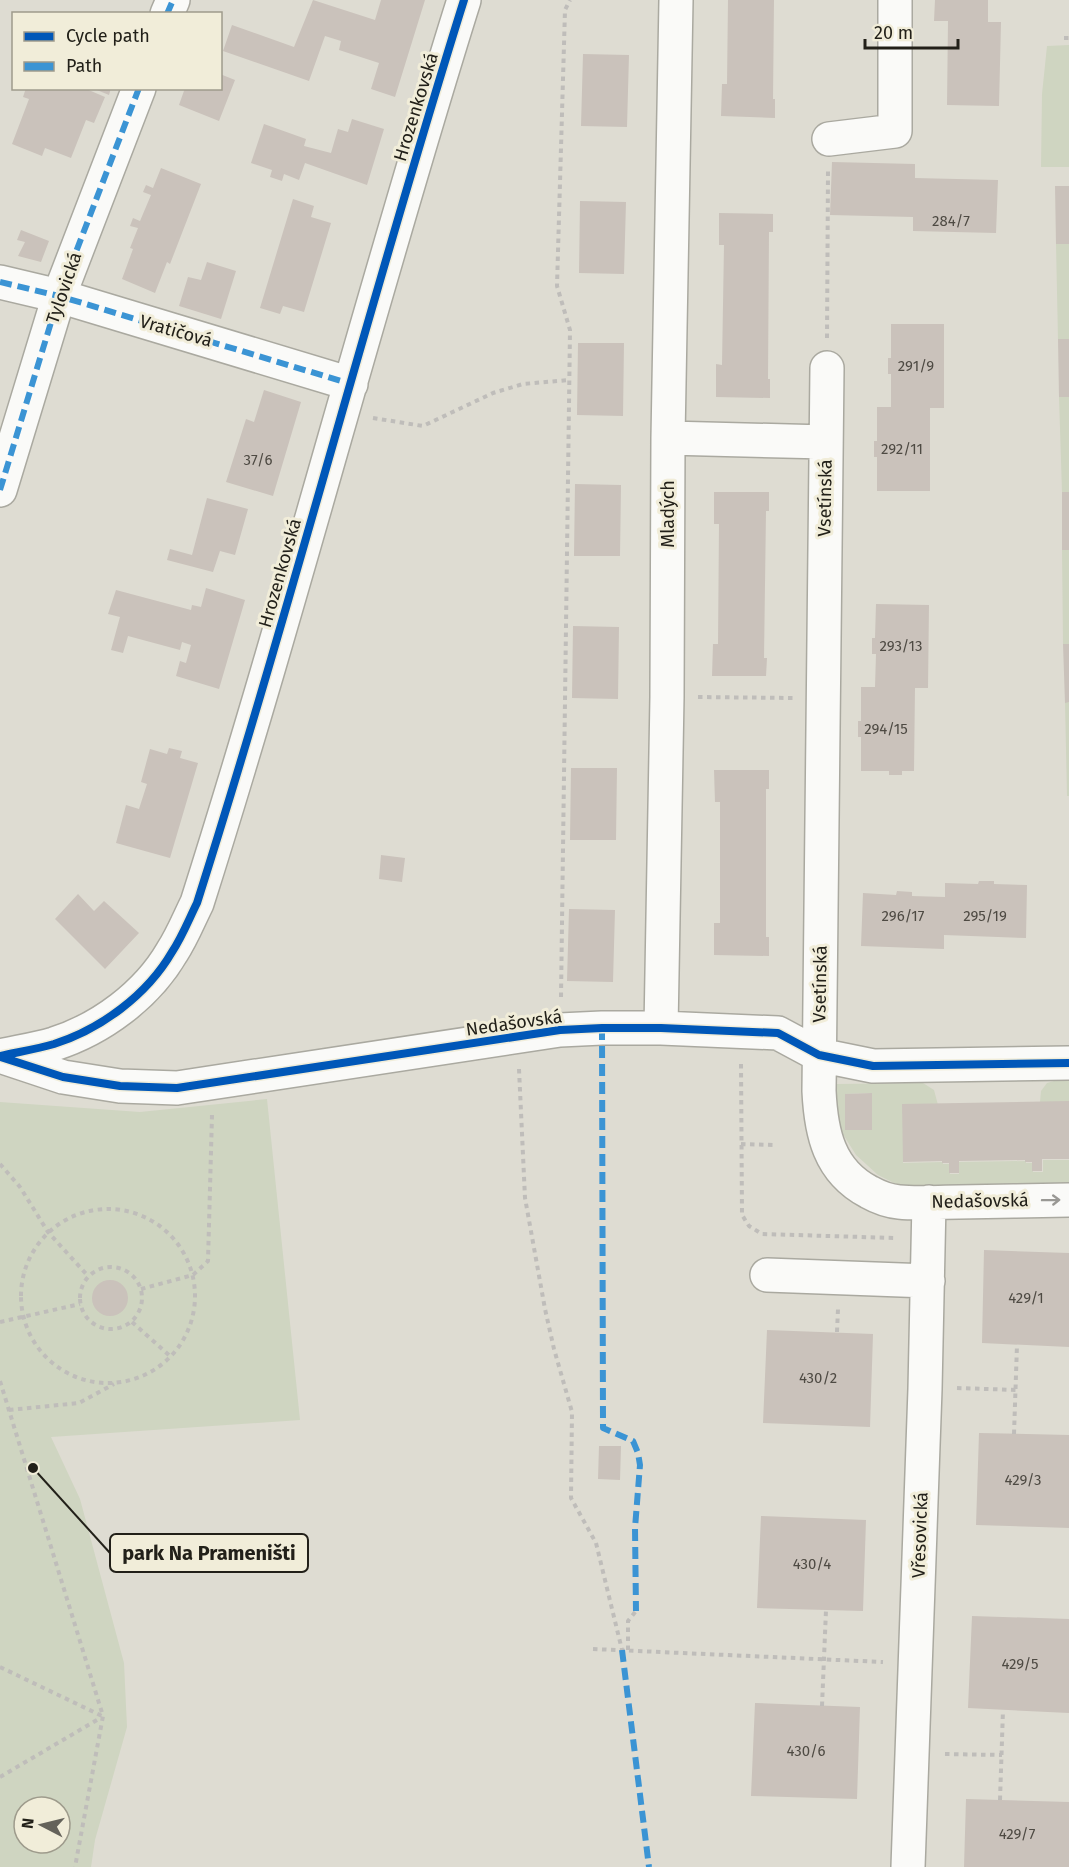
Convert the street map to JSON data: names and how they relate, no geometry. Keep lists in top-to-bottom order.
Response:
{
  "streets": {
    "street": [
      "Hrozenkovská",
      "Tylovická",
      "Vratičová",
      "Vsetínská",
      "Mladých",
      "Nedašovská",
      "Vřesovická"
    ]
  },
  "crossings": [
    ["Hrozenkovská", "Vratičová"],
    ["Hrozenkovská", "Nedašovská"],
    ["Tylovická", "Vratičová"],
    ["Vsetínská", "Nedašovská"],
    ["Mladých", "Nedašovská"],
    ["Nedašovská", "Vřesovická"]
  ],
  "places": ["park Na Prameništi"],
  "house_numbers": [
    "284/7",
    "291/9",
    "292/11",
    "37/6",
    "293/13",
    "294/15",
    "296/17",
    "295/19",
    "429/1",
    "430/2",
    "429/3",
    "430/4",
    "429/5",
    "430/6",
    "429/7"
  ],
  "legend": ["Cycle path", "Path"],
  "scale_bar": "20 m",
  "north": "left"
}
